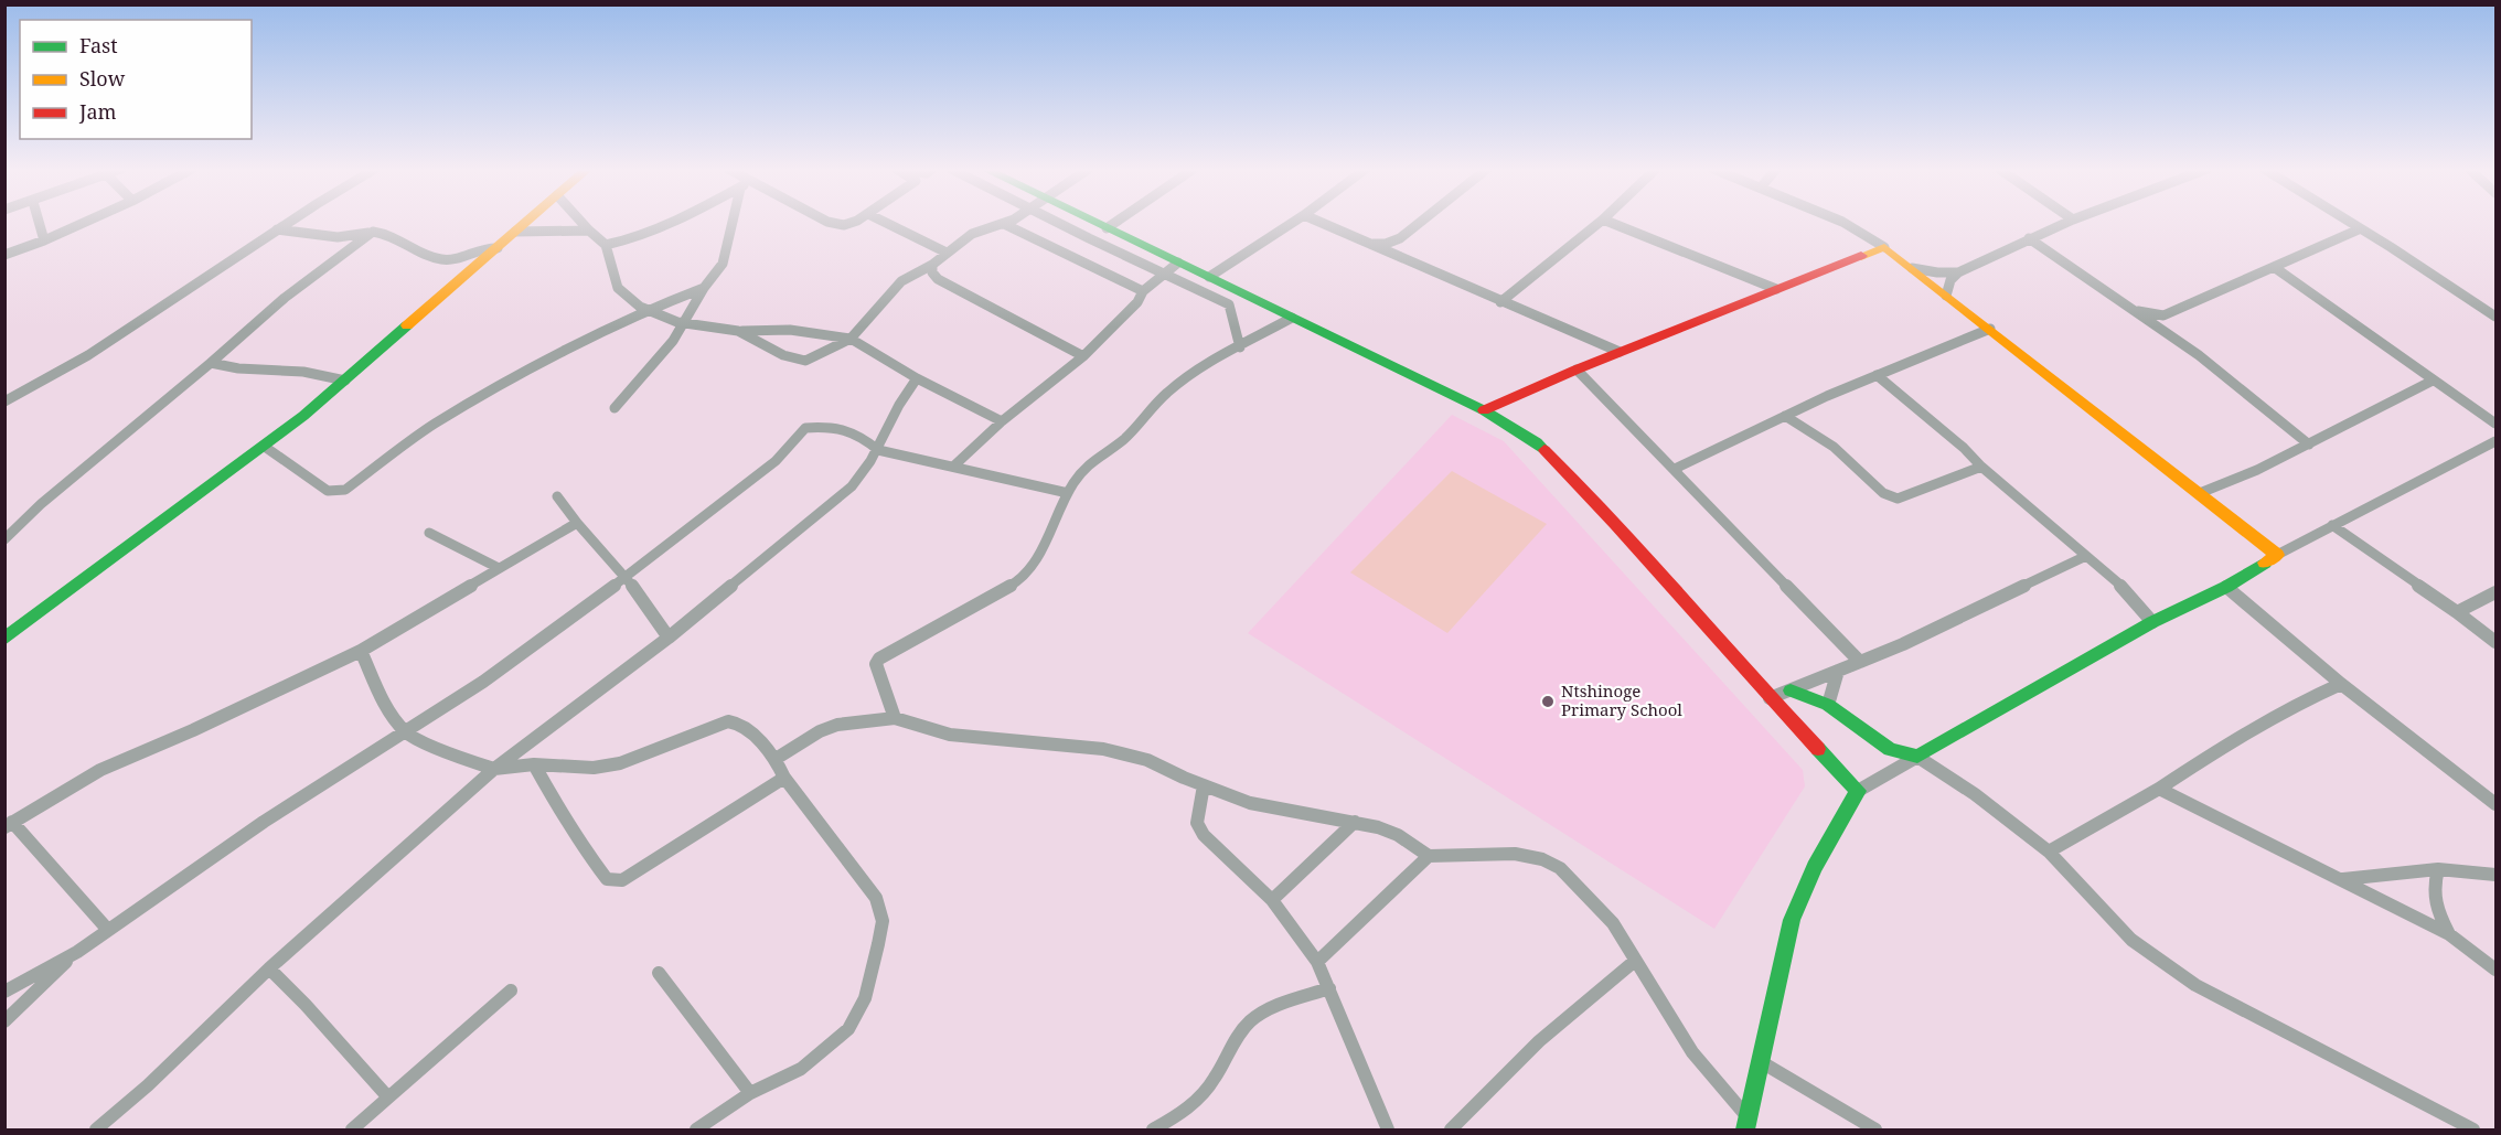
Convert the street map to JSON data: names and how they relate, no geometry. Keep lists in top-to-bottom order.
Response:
{
  "places": ["Ntshinoge Primary School"],
  "legend": ["Fast", "Slow", "Jam"]
}
